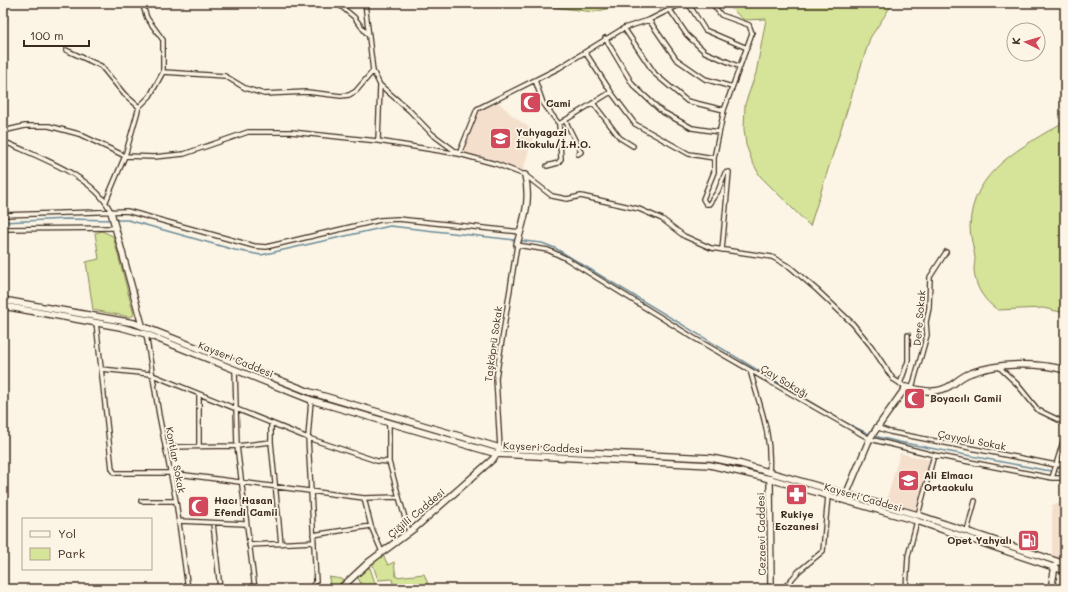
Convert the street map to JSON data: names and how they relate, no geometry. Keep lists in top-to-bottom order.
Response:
{
  "streets": {
    "main road": ["Kayseri Caddesi", "Çiğilli Caddesi", "Cezaevi Caddesi"],
    "street": [
      "Dere Sokak",
      "Taşköprü Sokak",
      "Çay Sokağı",
      "Çayyolu Sokak",
      "Kontlar Sokak"
    ]
  },
  "crossings": [
    ["Taşköprü Sokak", "Kayseri Caddesi"],
    ["Taşköprü Sokak", "Çay Sokağı"],
    ["Taşköprü Sokak", "Çiğilli Caddesi"],
    ["Kayseri Caddesi", "Kontlar Sokak"],
    ["Kayseri Caddesi", "Çiğilli Caddesi"],
    ["Kayseri Caddesi", "Cezaevi Caddesi"]
  ],
  "places": {
    "mosque": ["Cami", "Boyacılı Camii", "Hacı Hasan Efendi Camii"],
    "school or university": ["Yahyagazi İlkokulu/İ.H.O.", "Ali Elmacı Ortaokulu"],
    "pharmacy": ["Rukiye Eczanesi"],
    "fuel station": ["Opet Yahyalı"]
  },
  "legend": ["Yol", "Park"],
  "scale_bar": "100 m",
  "north": "left"
}
